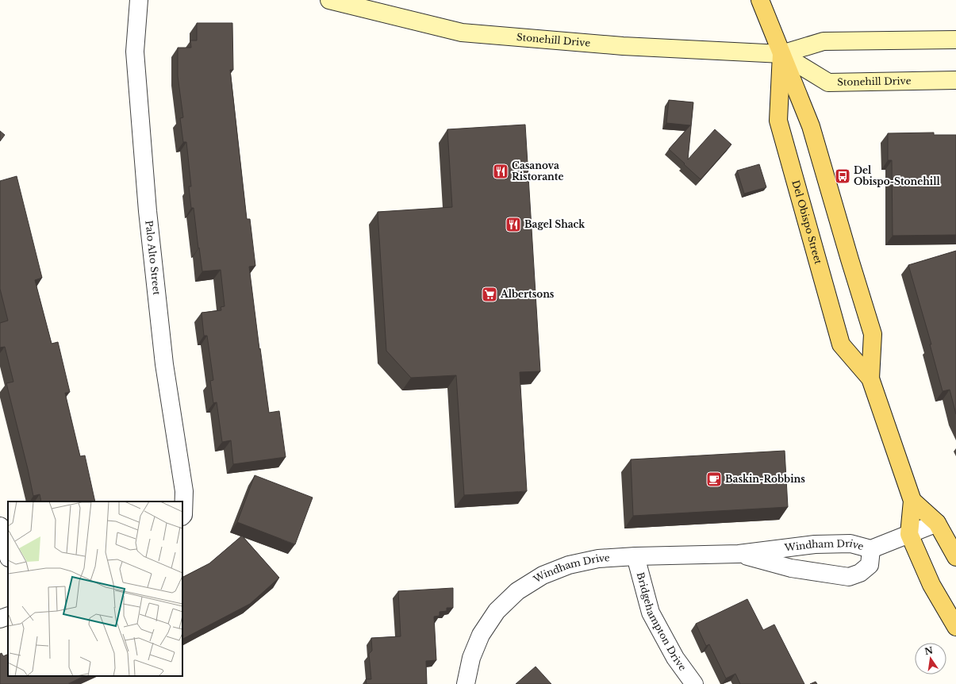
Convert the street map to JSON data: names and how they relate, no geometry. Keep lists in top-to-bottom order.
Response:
{
  "streets": {
    "main road": ["Stonehill Drive", "Del Obispo Street"],
    "street": ["Palo Alto Street", "Windham Drive", "Bridgehampton Drive"]
  },
  "crossings": [
    ["Stonehill Drive", "Del Obispo Street"],
    ["Del Obispo Street", "Windham Drive"],
    ["Windham Drive", "Bridgehampton Drive"]
  ],
  "places": {
    "restaurant": ["Casanova Ristorante", "Bagel Shack"],
    "bus stop": ["Del Obispo-Stonehill"],
    "supermarket": ["Albertsons"],
    "cafe": ["Baskin-Robbins"]
  },
  "north": "top"
}
